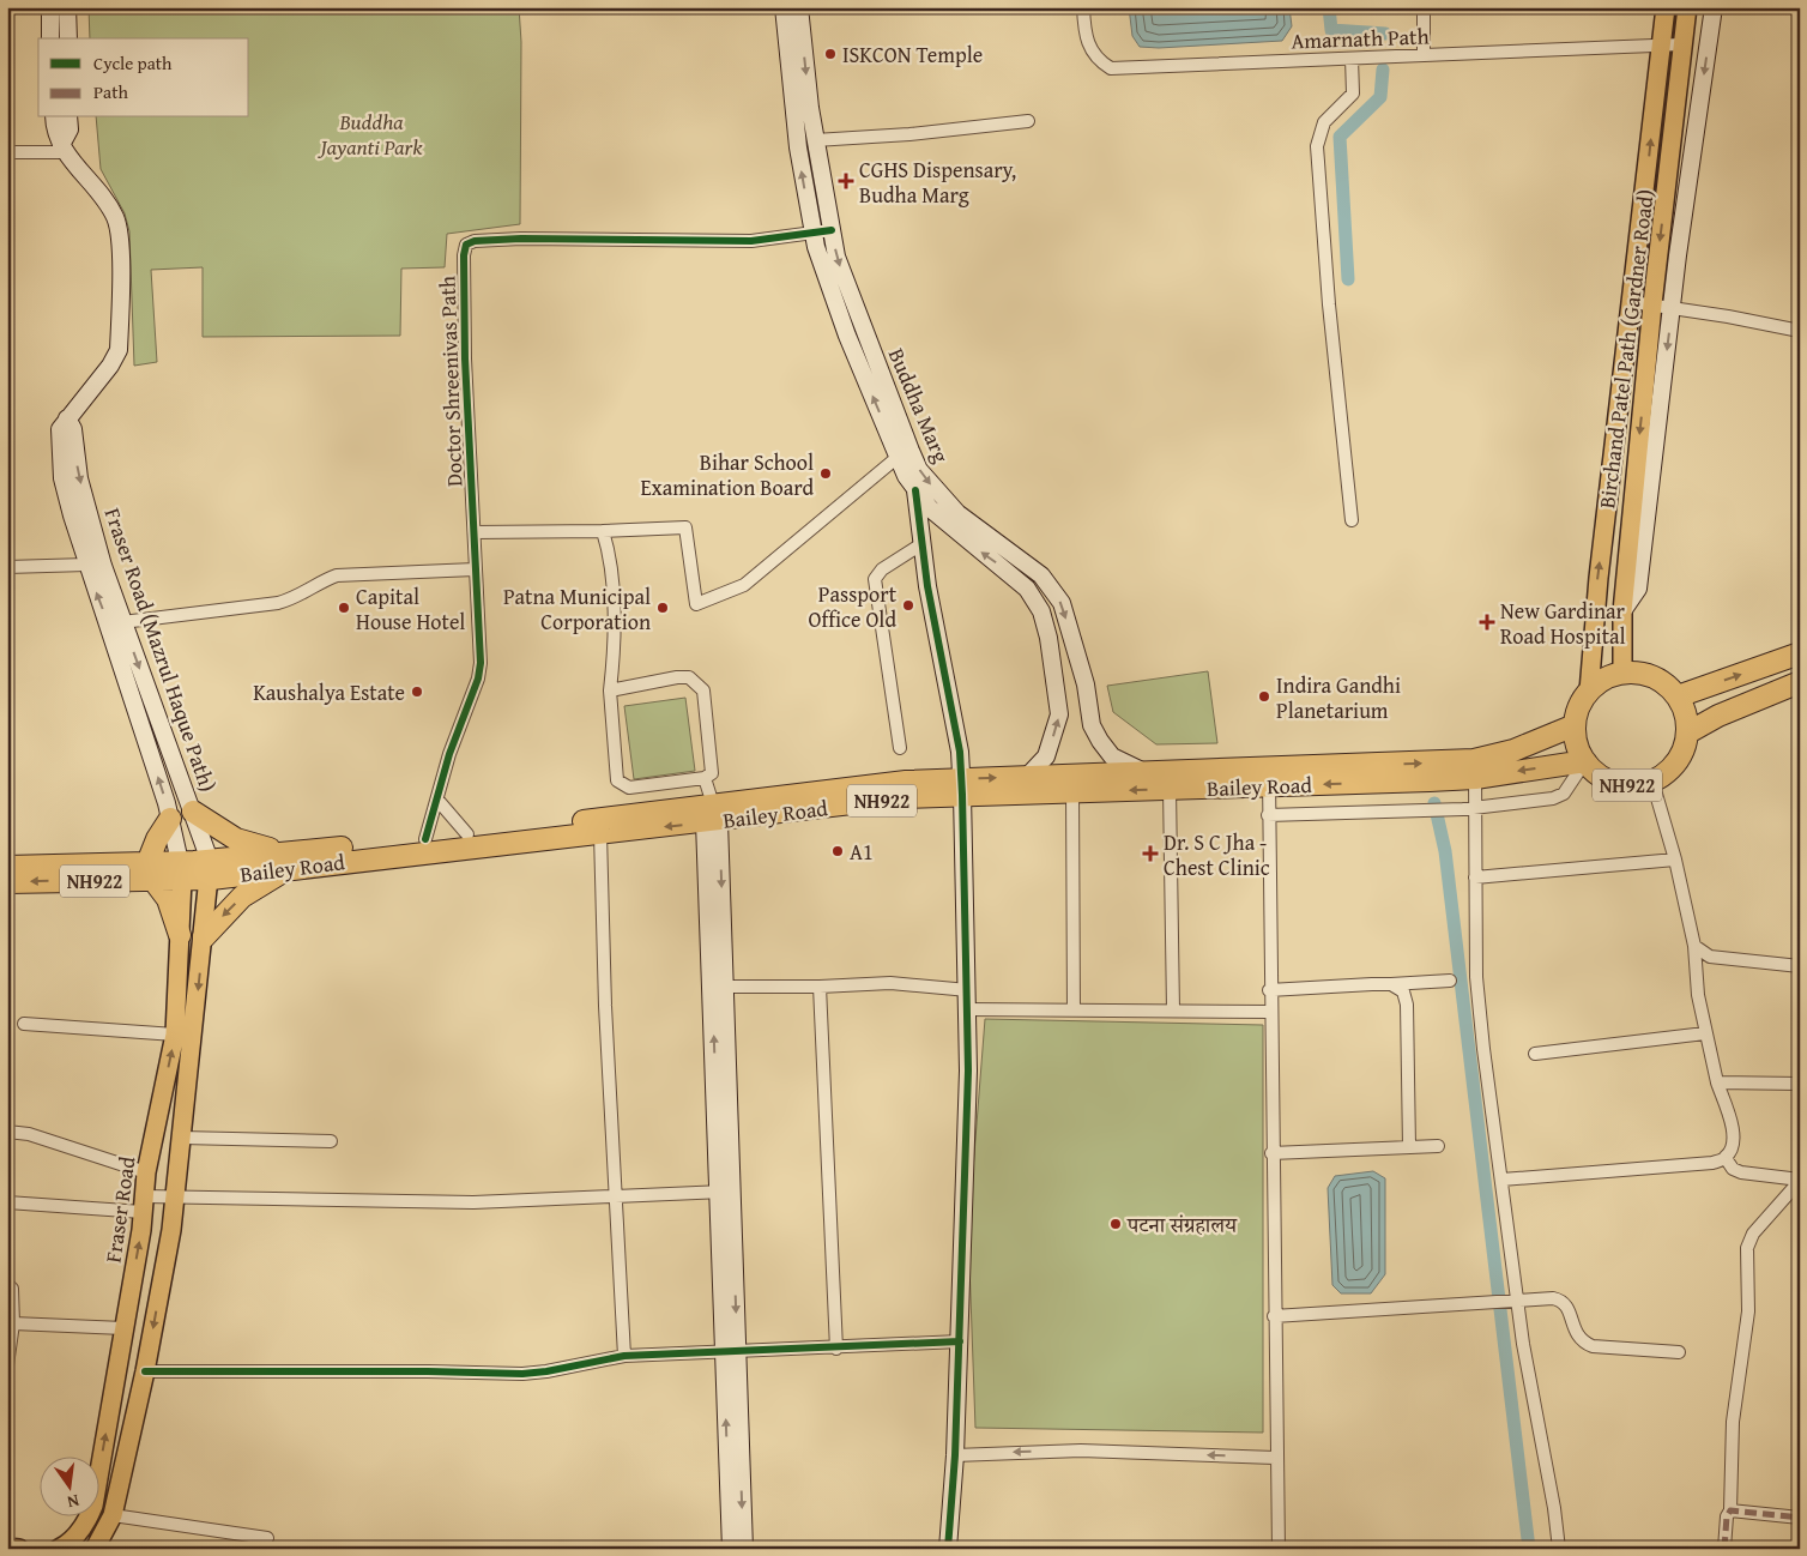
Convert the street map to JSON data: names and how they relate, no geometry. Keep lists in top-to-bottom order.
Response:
{
  "streets": {
    "highway": ["NH922", "Bailey Road"],
    "main road": [
      "Birchand Patel Path (Gardner Road)",
      "Buddha Marg",
      "Fraser Road (Mazrul Haque Path)",
      "Fraser Road"
    ],
    "street": ["Amarnath Path", "Doctor Shreenivas Path"]
  },
  "crossings": [
    ["Amarnath Path", "Birchand Patel Path (Gardner Road)"],
    ["Birchand Patel Path (Gardner Road)", "NH922"],
    ["Birchand Patel Path (Gardner Road)", "Bailey Road"],
    ["Doctor Shreenivas Path", "Buddha Marg"],
    ["Doctor Shreenivas Path", "Bailey Road"],
    ["Buddha Marg", "Bailey Road"],
    ["Fraser Road (Mazrul Haque Path)", "NH922"],
    ["Fraser Road (Mazrul Haque Path)", "Bailey Road"],
    ["Fraser Road (Mazrul Haque Path)", "Fraser Road"],
    ["NH922", "Bailey Road"],
    ["NH922", "Fraser Road"],
    ["Bailey Road", "Fraser Road"]
  ],
  "parks": ["Buddha Jayanti Park"],
  "places": {
    "other": [
      "ISKCON Temple",
      "Bihar School Examination Board",
      "Passport Office Old",
      "Capital House Hotel",
      "Patna Municipal Corporation",
      "Kaushalya Estate",
      "Indira Gandhi Planetarium",
      "A1",
      "पटना संग्रहालय"
    ],
    "health": ["CGHS Dispensary, Budha Marg", "New Gardinar Road Hospital", "Dr. S C Jha - Chest Clinic"]
  },
  "legend": ["Cycle path", "Path"],
  "north": "bottom"
}
